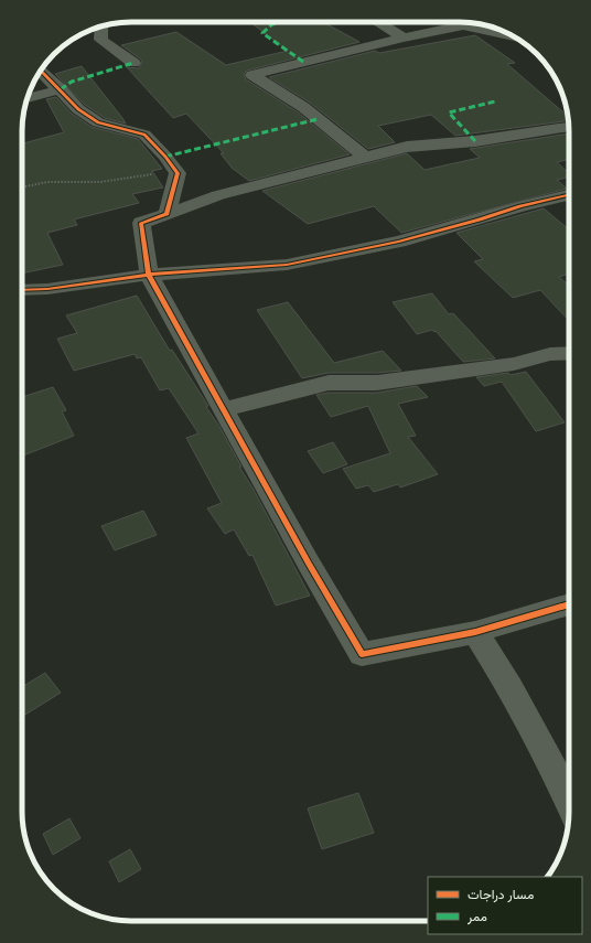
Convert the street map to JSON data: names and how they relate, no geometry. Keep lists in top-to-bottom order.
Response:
{
  "legend": ["مسار دراجات", "ممر"]
}
